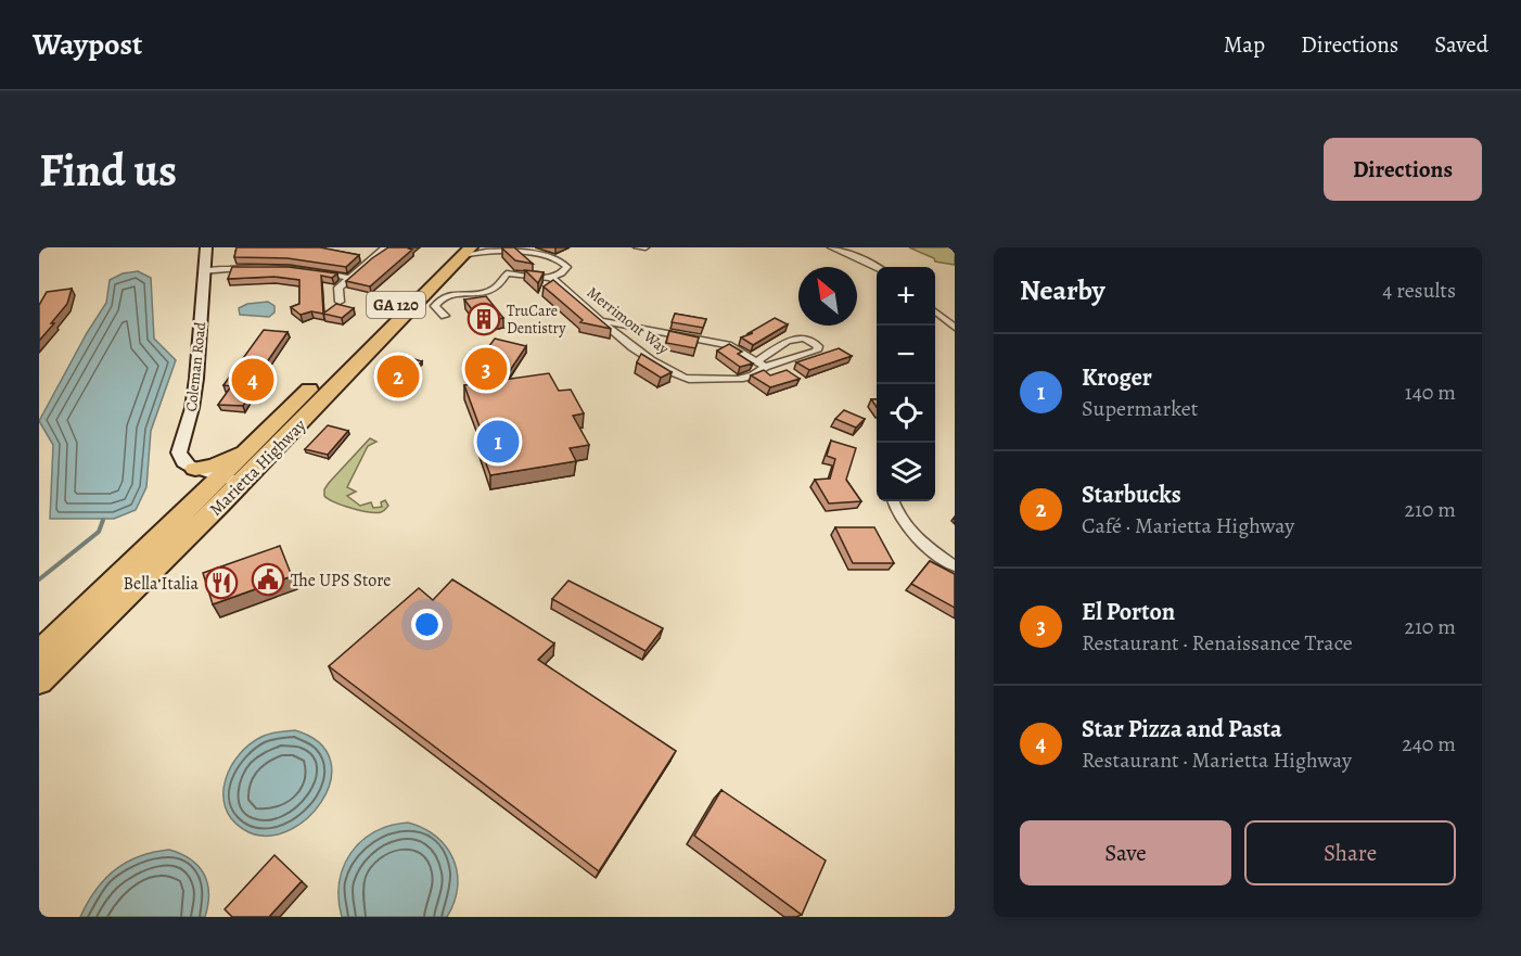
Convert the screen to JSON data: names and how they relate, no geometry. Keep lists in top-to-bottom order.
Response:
{
  "streets": {
    "highway": ["GA 120", "Marietta Highway"],
    "street": ["Merrimont Way", "Coleman Road"]
  },
  "places": {
    "building": ["TruCare Dentistry"],
    "public building": ["The UPS Store"],
    "restaurant": ["Bella Italia"]
  },
  "north": "top left",
  "page": {
    "header": "Waypost",
    "nav": ["Map", "Directions", "Saved"],
    "buttons": [
      "Directions",
      ["Save", "Share"]
    ],
    "title": "Find us",
    "heading": ["Nearby", "4 results"],
    "map_buttons": ["+", "−"],
    "list": [
      {
        "mark": "1",
        "name": "Kroger",
        "note": "Supermarket",
        "value": "140 m"
      },
      {
        "mark": "2",
        "name": "Starbucks",
        "note": "Café · Marietta Highway",
        "value": "210 m"
      },
      {
        "mark": "3",
        "name": "El Porton",
        "note": "Restaurant · Renaissance Trace",
        "value": "210 m"
      },
      {
        "mark": "4",
        "name": "Star Pizza and Pasta",
        "note": "Restaurant · Marietta Highway",
        "value": "240 m"
      }
    ],
    "pins": [
      "3",
      "2",
      "4",
      "1"
    ]
  }
}
